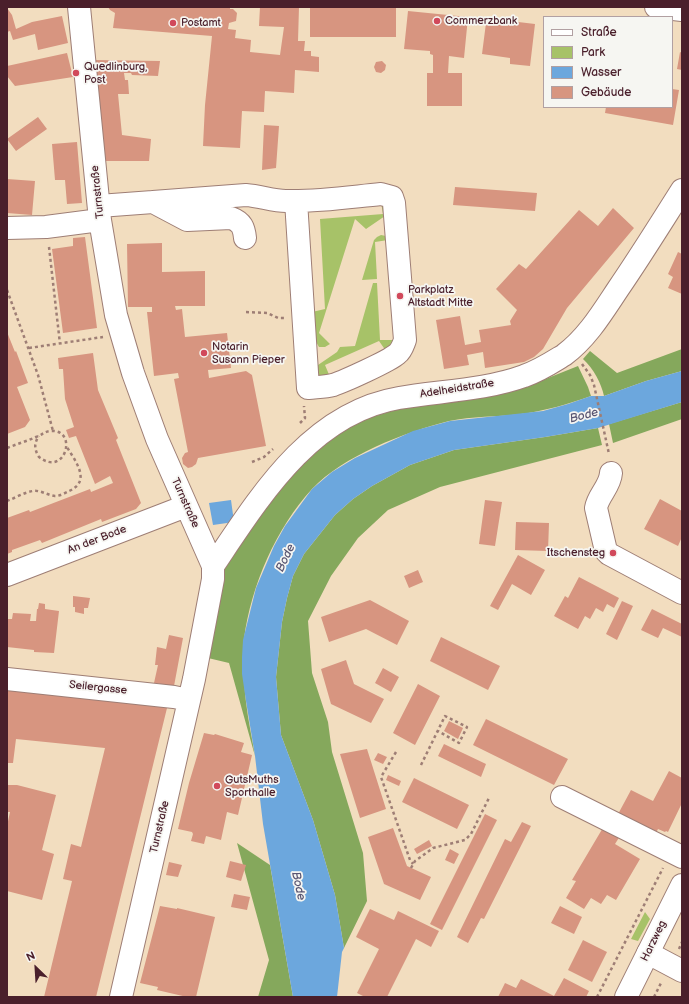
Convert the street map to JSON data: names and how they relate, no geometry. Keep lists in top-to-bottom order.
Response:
{
  "streets": {
    "street": [
      "Turnstraße",
      "Adelheidstraße",
      "An der Bode",
      "Seilergasse",
      "Harzweg"
    ]
  },
  "crossings": [
    ["Turnstraße", "Adelheidstraße"],
    ["Turnstraße", "An der Bode"],
    ["Turnstraße", "Seilergasse"]
  ],
  "water": ["Bode"],
  "places": [
    "Commerzbank",
    "Postamt",
    "Quedlinburg, Post",
    "Parkplatz Altstadt Mitte",
    "Notarin Susann Pieper",
    "Itschensteg",
    "GutsMuths Sporthalle"
  ],
  "legend": [
    "Straße",
    "Park",
    "Wasser",
    "Gebäude"
  ],
  "north": "top left"
}
